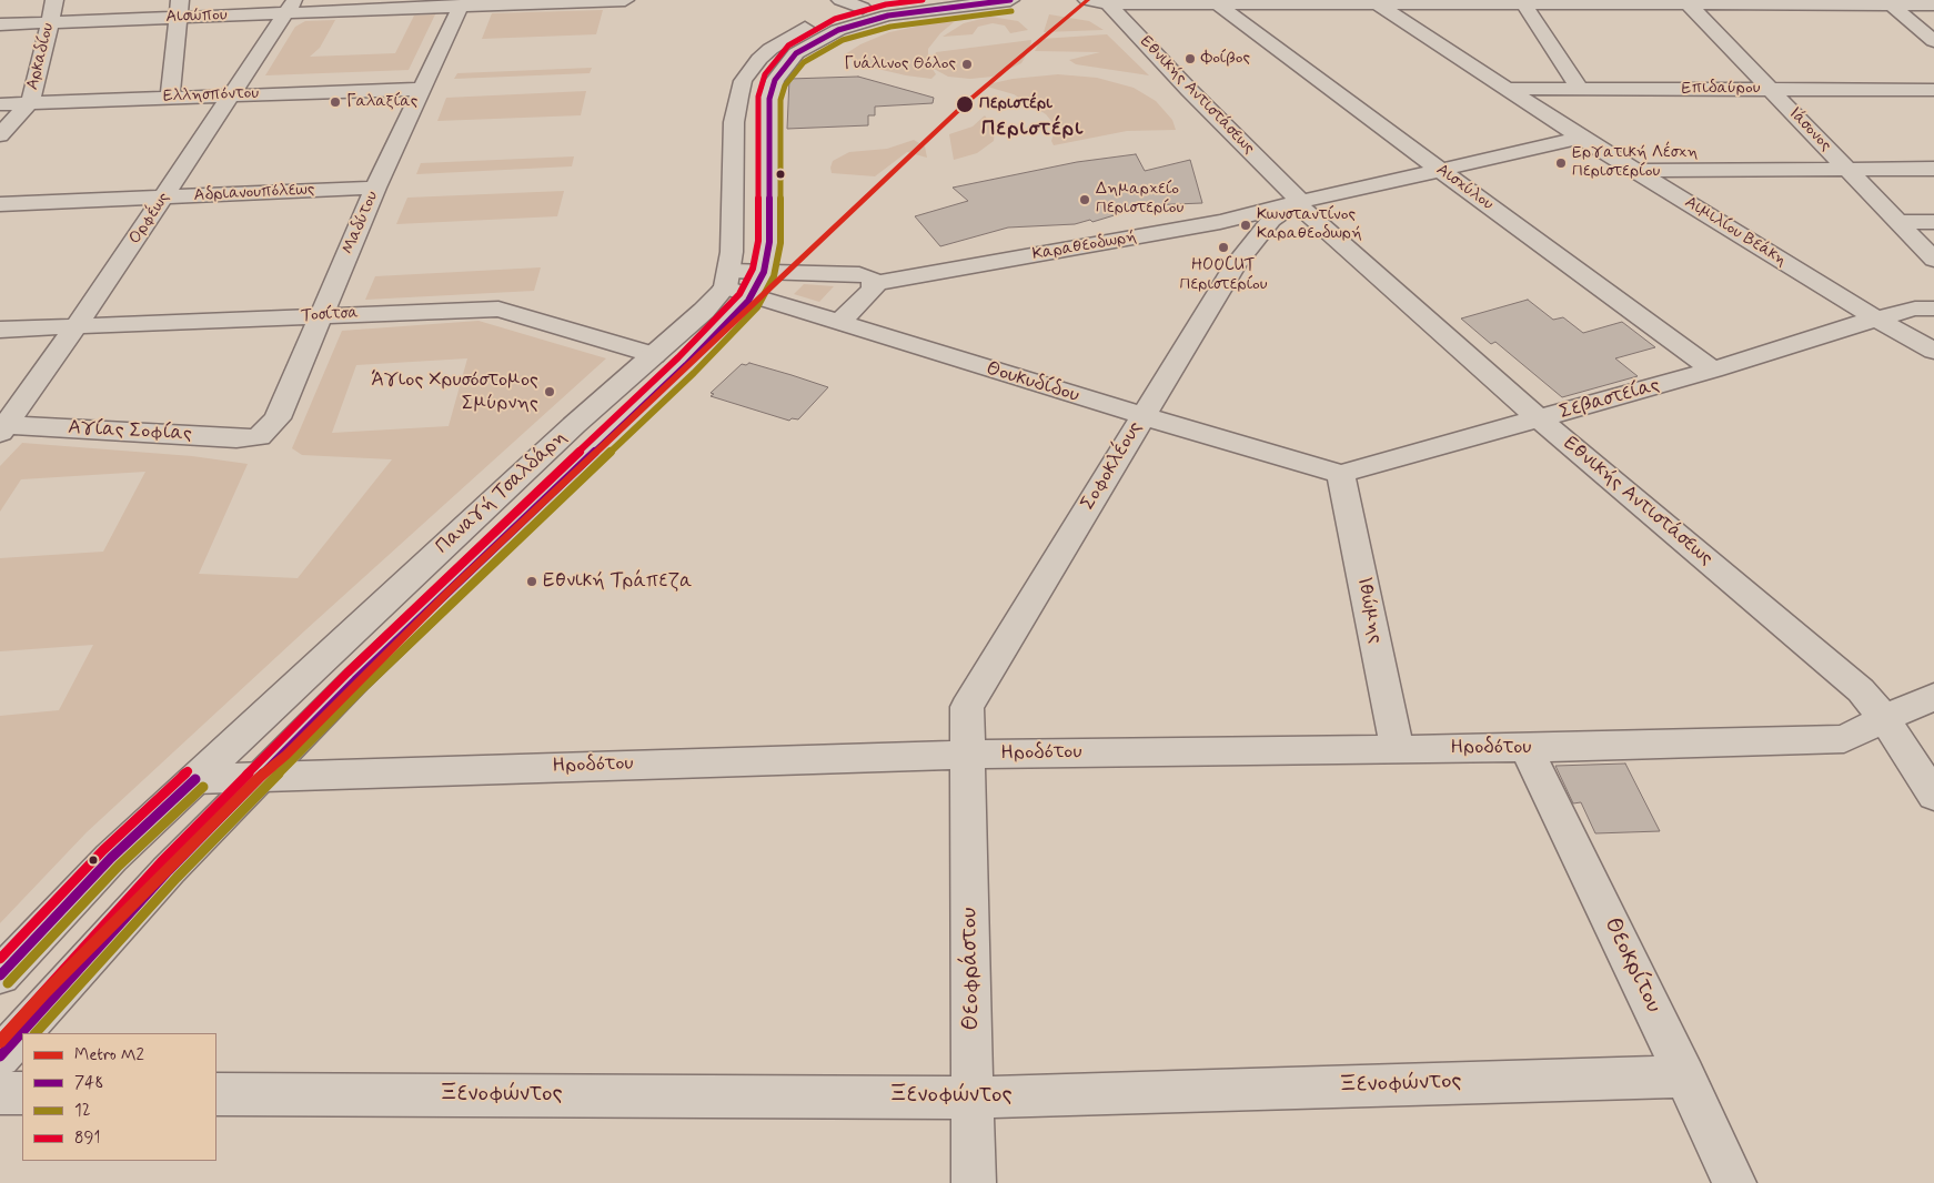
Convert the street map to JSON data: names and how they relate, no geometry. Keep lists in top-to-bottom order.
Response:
{
  "streets": {
    "street": [
      "Αισώπου",
      "Αρκαδίου",
      "Επιδαύρου",
      "Ελλησπόντου",
      "Εθνικής Αντιστάσεως",
      "Ιάσονος",
      "Αισχύλου",
      "Αδριανουπόλεως",
      "Ορφέως",
      "Μαδύτου",
      "Αιμιλίου Βεάκη",
      "Καραθεοδωρή",
      "Τοσίτσα",
      "Θουκυδίδου",
      "Σεβαστείας",
      "Αγίας Σοφίας",
      "Σοφοκλέους",
      "Παναγή Τσαλδάρη",
      "Ιθώμης",
      "Ηροδότου",
      "Θεοκρίτου",
      "Θεοφράστου",
      "Ξενοφώντος"
    ]
  },
  "crossings": [
    ["Αισώπου", "Αρκαδίου"],
    ["Αισώπου", "Ορφέως"],
    ["Αισώπου", "Μαδύτου"],
    ["Αρκαδίου", "Ελλησπόντου"],
    ["Επιδαύρου", "Ιάσονος"],
    ["Επιδαύρου", "Αιμιλίου Βεάκη"],
    ["Ελλησπόντου", "Ορφέως"],
    ["Ελλησπόντου", "Μαδύτου"],
    ["Εθνικής Αντιστάσεως", "Καραθεοδωρή"],
    ["Εθνικής Αντιστάσεως", "Σεβαστείας"],
    ["Εθνικής Αντιστάσεως", "Σοφοκλέους"],
    ["Εθνικής Αντιστάσεως", "Ηροδότου"],
    ["Αισχύλου", "Καραθεοδωρή"],
    ["Αισχύλου", "Σεβαστείας"],
    ["Αδριανουπόλεως", "Ορφέως"],
    ["Αδριανουπόλεως", "Μαδύτου"],
    ["Ορφέως", "Τοσίτσα"],
    ["Ορφέως", "Αγίας Σοφίας"],
    ["Μαδύτου", "Τοσίτσα"],
    ["Μαδύτου", "Αγίας Σοφίας"],
    ["Αιμιλίου Βεάκη", "Καραθεοδωρή"],
    ["Αιμιλίου Βεάκη", "Σεβαστείας"],
    ["Καραθεοδωρή", "Σοφοκλέους"],
    ["Τοσίτσα", "Παναγή Τσαλδάρη"],
    ["Θουκυδίδου", "Σεβαστείας"],
    ["Θουκυδίδου", "Σοφοκλέους"],
    ["Θουκυδίδου", "Παναγή Τσαλδάρη"],
    ["Θουκυδίδου", "Ιθώμης"],
    ["Σεβαστείας", "Ιθώμης"],
    ["Σοφοκλέους", "Ηροδότου"],
    ["Σοφοκλέους", "Θεοφράστου"],
    ["Παναγή Τσαλδάρη", "Ηροδότου"],
    ["Ιθώμης", "Ηροδότου"],
    ["Ηροδότου", "Θεοκρίτου"],
    ["Ηροδότου", "Θεοφράστου"],
    ["Θεοκρίτου", "Ξενοφώντος"],
    ["Θεοφράστου", "Ξενοφώντος"]
  ],
  "districts": ["Περιστέρι"],
  "places": [
    "Φοίβος",
    "Γυάλινος Θόλος",
    "Γαλαξίας",
    "Περιστέρι",
    "Εργατική Λέσχη Περιστερίου",
    "Δημαρχείο Περιστερίου",
    "Κωνσταντίνος Καραθεοδωρή",
    "HOOCUT Περιστερίου",
    "Άγιος Χρυσόστομος Σμύρνης",
    "Εθνική Τράπεζα"
  ],
  "lines": [
    "metro line Μ2",
    "transit line 748",
    "transit line 891",
    "transit line 12"
  ],
  "legend": [
    "Metro Μ2",
    "748",
    "12",
    "891"
  ]
}
